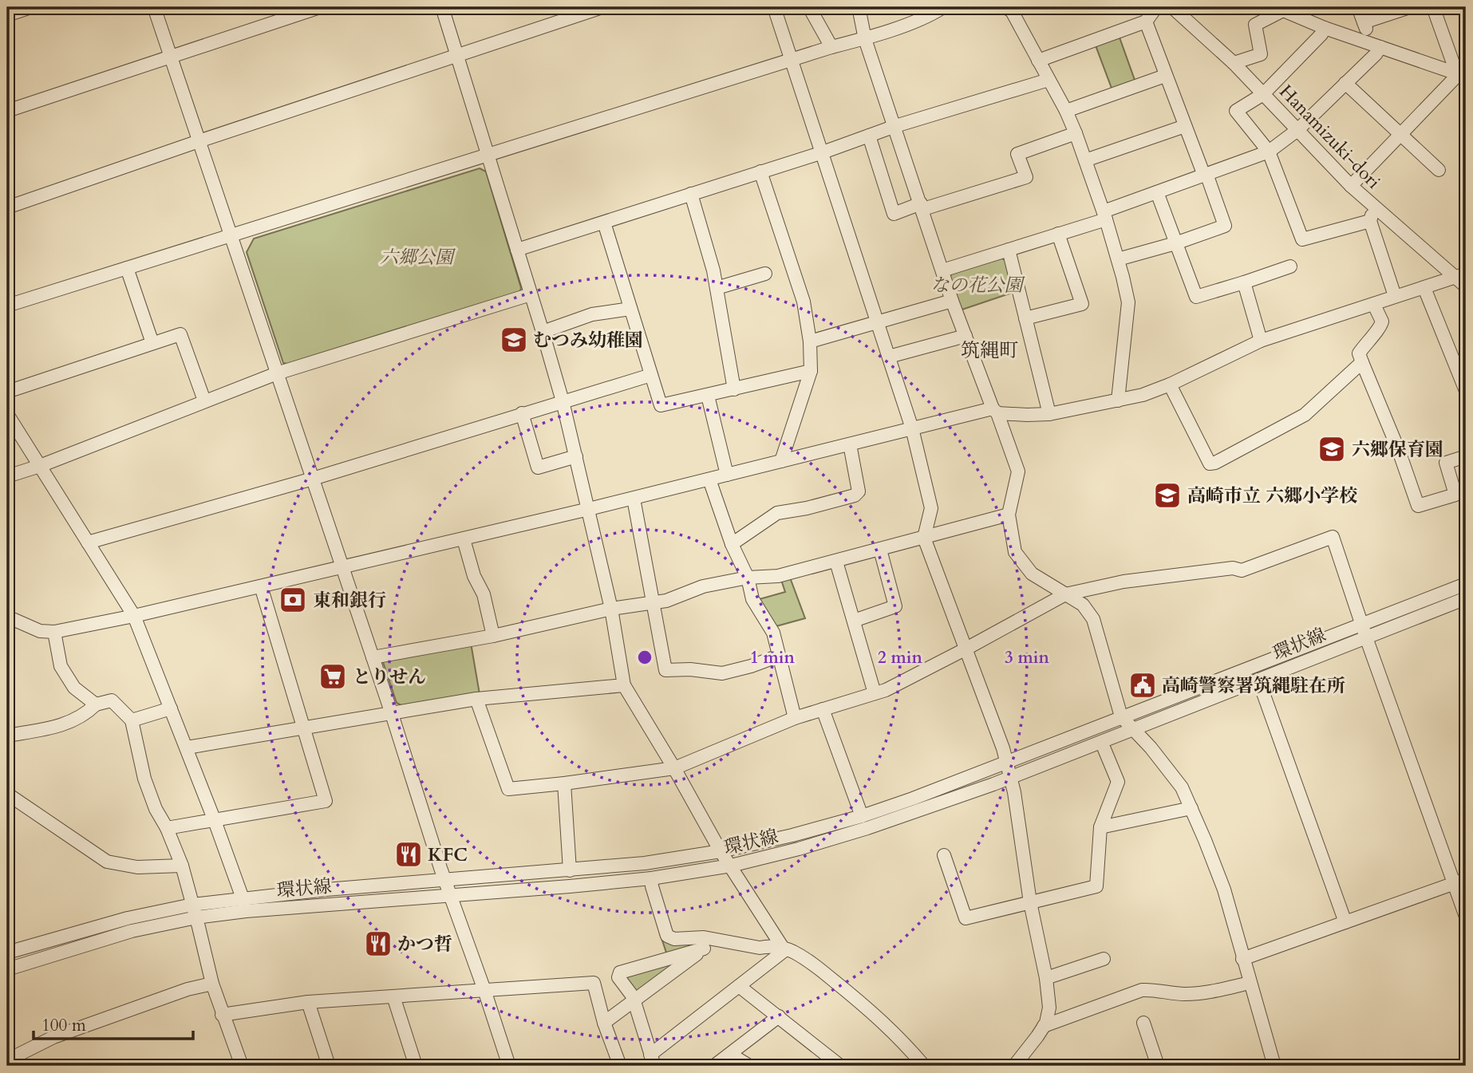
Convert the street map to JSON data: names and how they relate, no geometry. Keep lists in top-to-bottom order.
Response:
{
  "streets": {
    "street": ["Hanamizuki-dori", "環状線"]
  },
  "districts": ["筑縄町"],
  "parks": ["六郷公園", "なの花公園"],
  "places": {
    "school or university": ["むつみ幼稚園", "六郷保育園", "高崎市立 六郷小学校"],
    "bank": ["東和銀行"],
    "supermarket": ["とりせん"],
    "public building": ["高崎警察署筑縄駐在所"],
    "restaurant": ["KFC", "かつ哲"]
  },
  "scale_bar": "100 m",
  "rings": ["1 min", "2 min", "3 min"]
}
